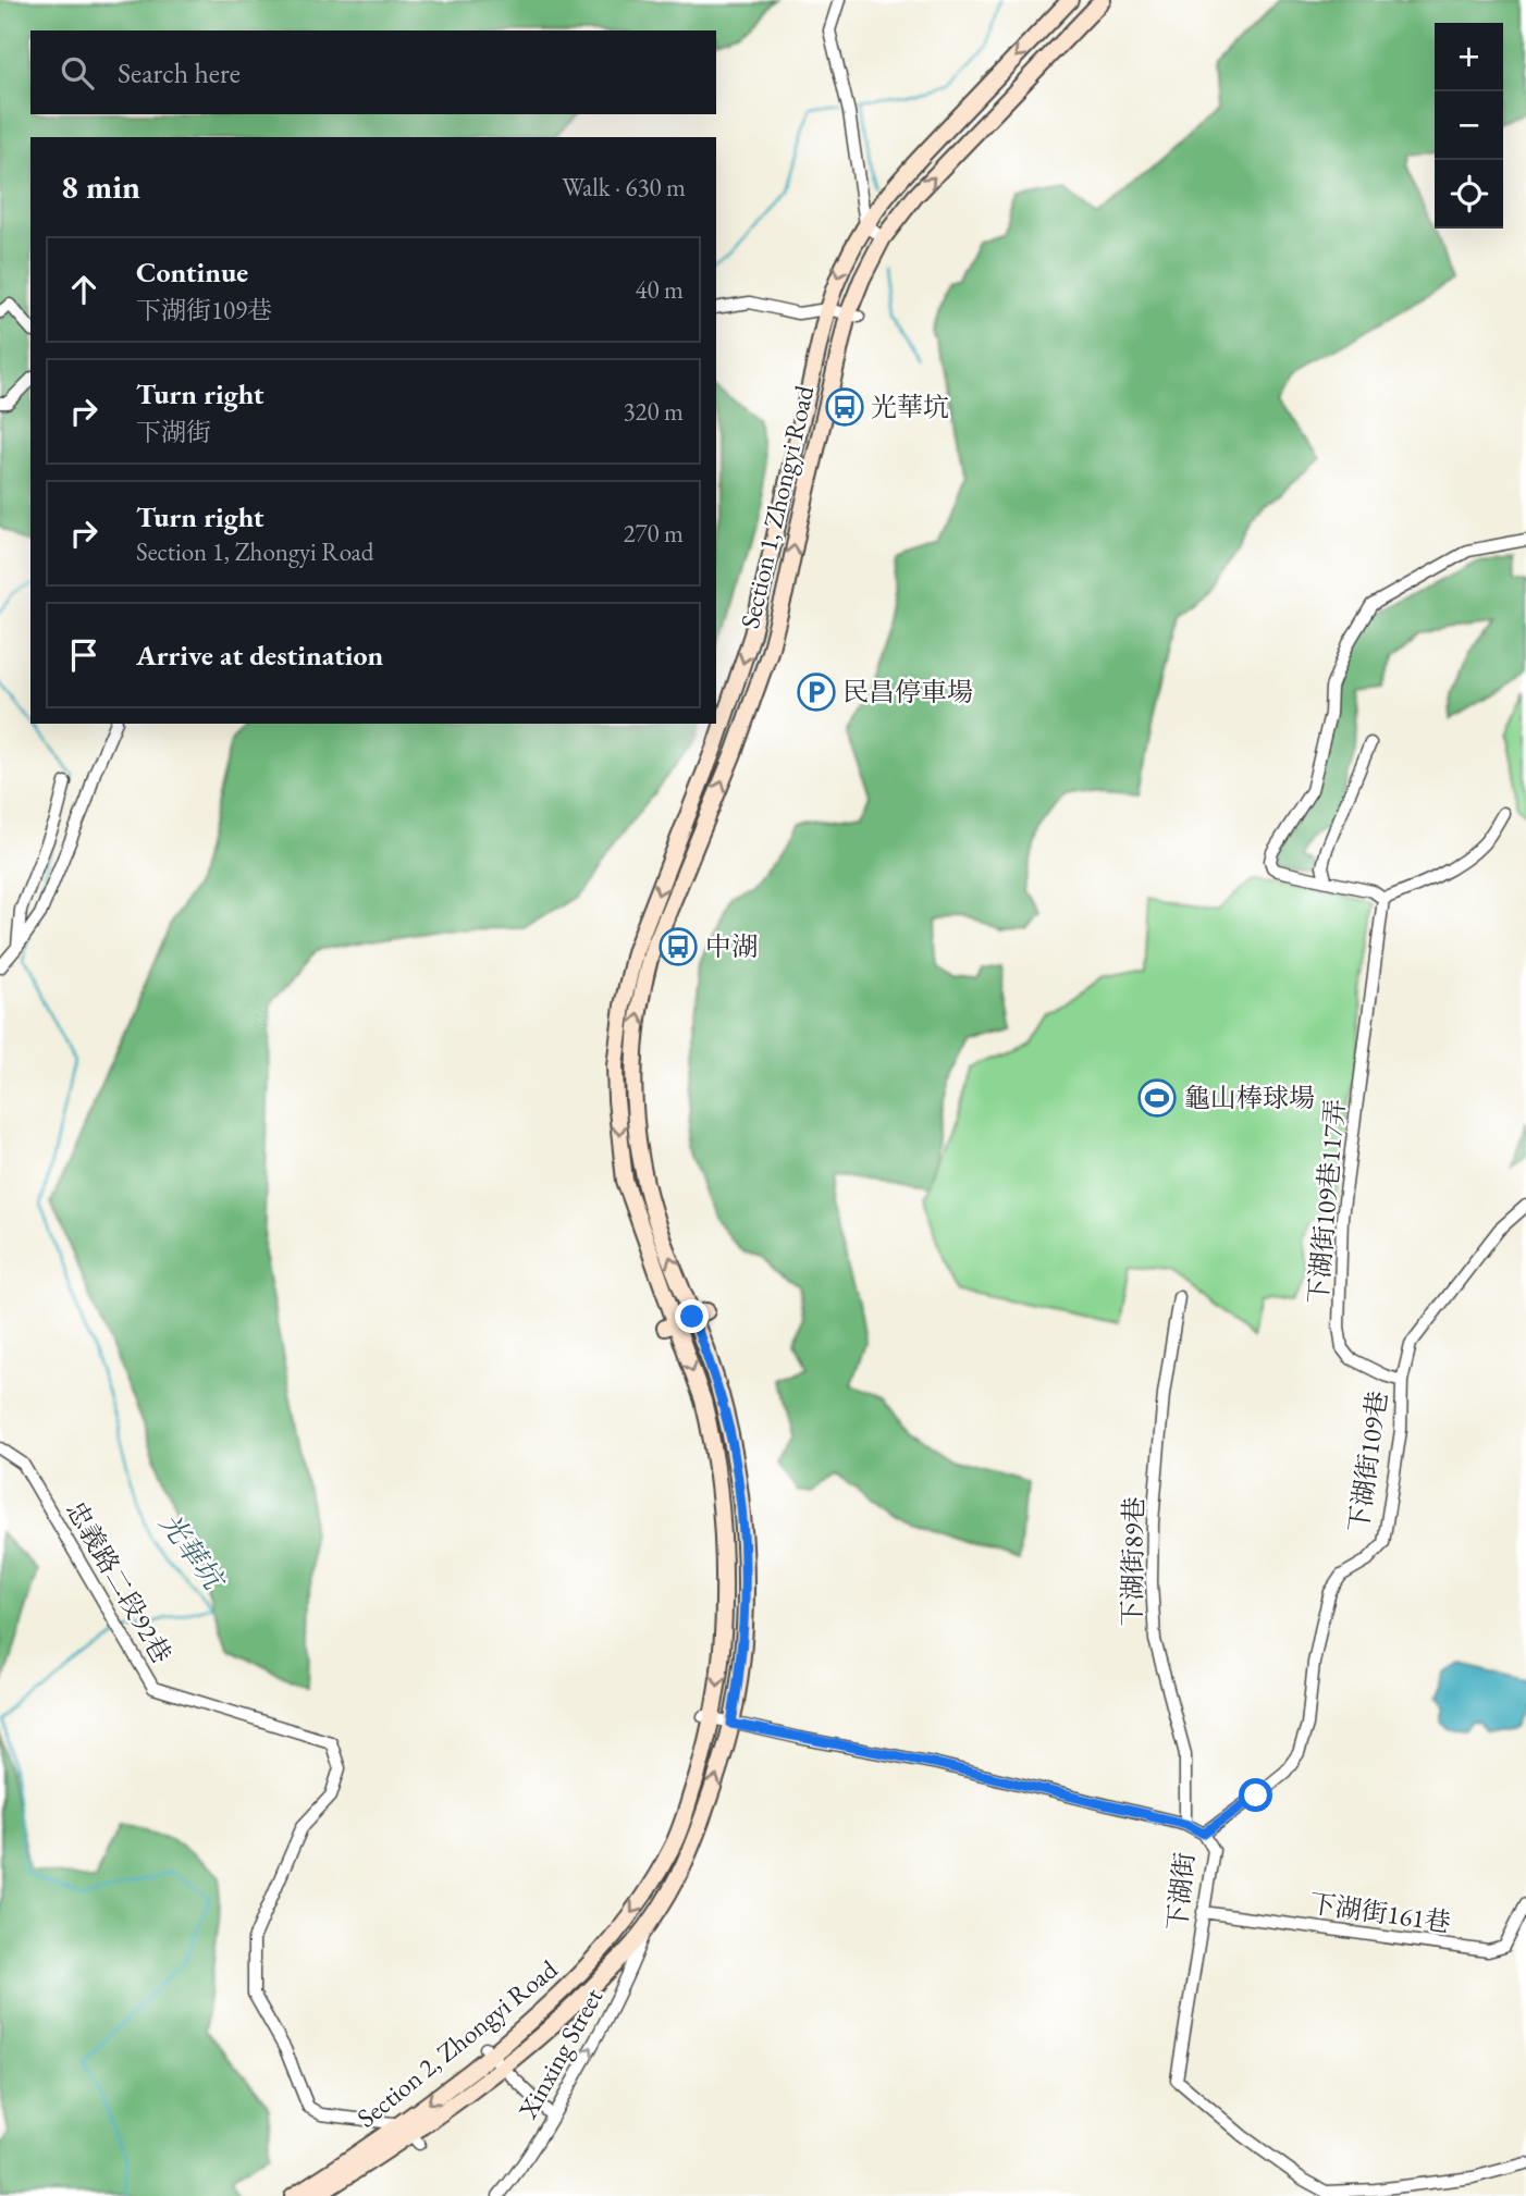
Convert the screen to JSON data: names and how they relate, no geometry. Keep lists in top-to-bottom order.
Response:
{
  "streets": {
    "main road": ["Section 1, Zhongyi Road", "Section 2, Zhongyi Road"],
    "street": [
      "下湖街109巷117弄",
      "下湖街109巷",
      "下湖街89巷",
      "忠義路二段92巷",
      "下湖街",
      "下湖街161巷",
      "Xinxing Street"
    ]
  },
  "crossings": [
    ["Section 1, Zhongyi Road", "下湖街"],
    ["Section 1, Zhongyi Road", "Section 2, Zhongyi Road"],
    ["下湖街109巷117弄", "下湖街109巷"],
    ["下湖街109巷", "下湖街"],
    ["下湖街89巷", "下湖街"],
    ["忠義路二段92巷", "Section 2, Zhongyi Road"],
    ["下湖街", "下湖街161巷"],
    ["下湖街", "Section 2, Zhongyi Road"],
    ["Section 2, Zhongyi Road", "Xinxing Street"]
  ],
  "one_way": ["Xinxing Street"],
  "water": ["光華坑"],
  "places": {
    "bus stop": ["光華坑", "中湖"],
    "parking": ["民昌停車場"],
    "sports": ["龜山棒球場"]
  },
  "page": {
    "map_buttons": ["+", "−"],
    "search": "Search here",
    "heading": ["8 min", "Walk · 630 m"],
    "list": [
      ["Continue", "下湖街109巷", "40 m"],
      ["Turn right", "下湖街", "320 m"],
      ["Turn right", "Section 1, Zhongyi Road", "270 m"],
      "Arrive at destination"
    ]
  }
}
